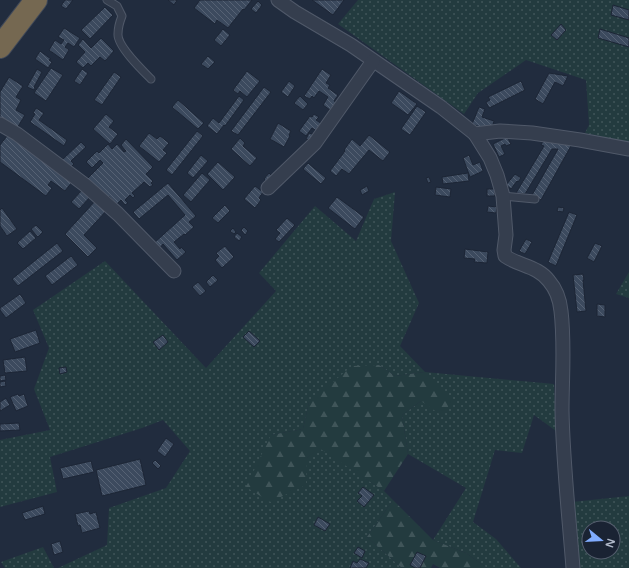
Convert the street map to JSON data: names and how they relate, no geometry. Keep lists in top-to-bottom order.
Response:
{
  "north": "right"
}
